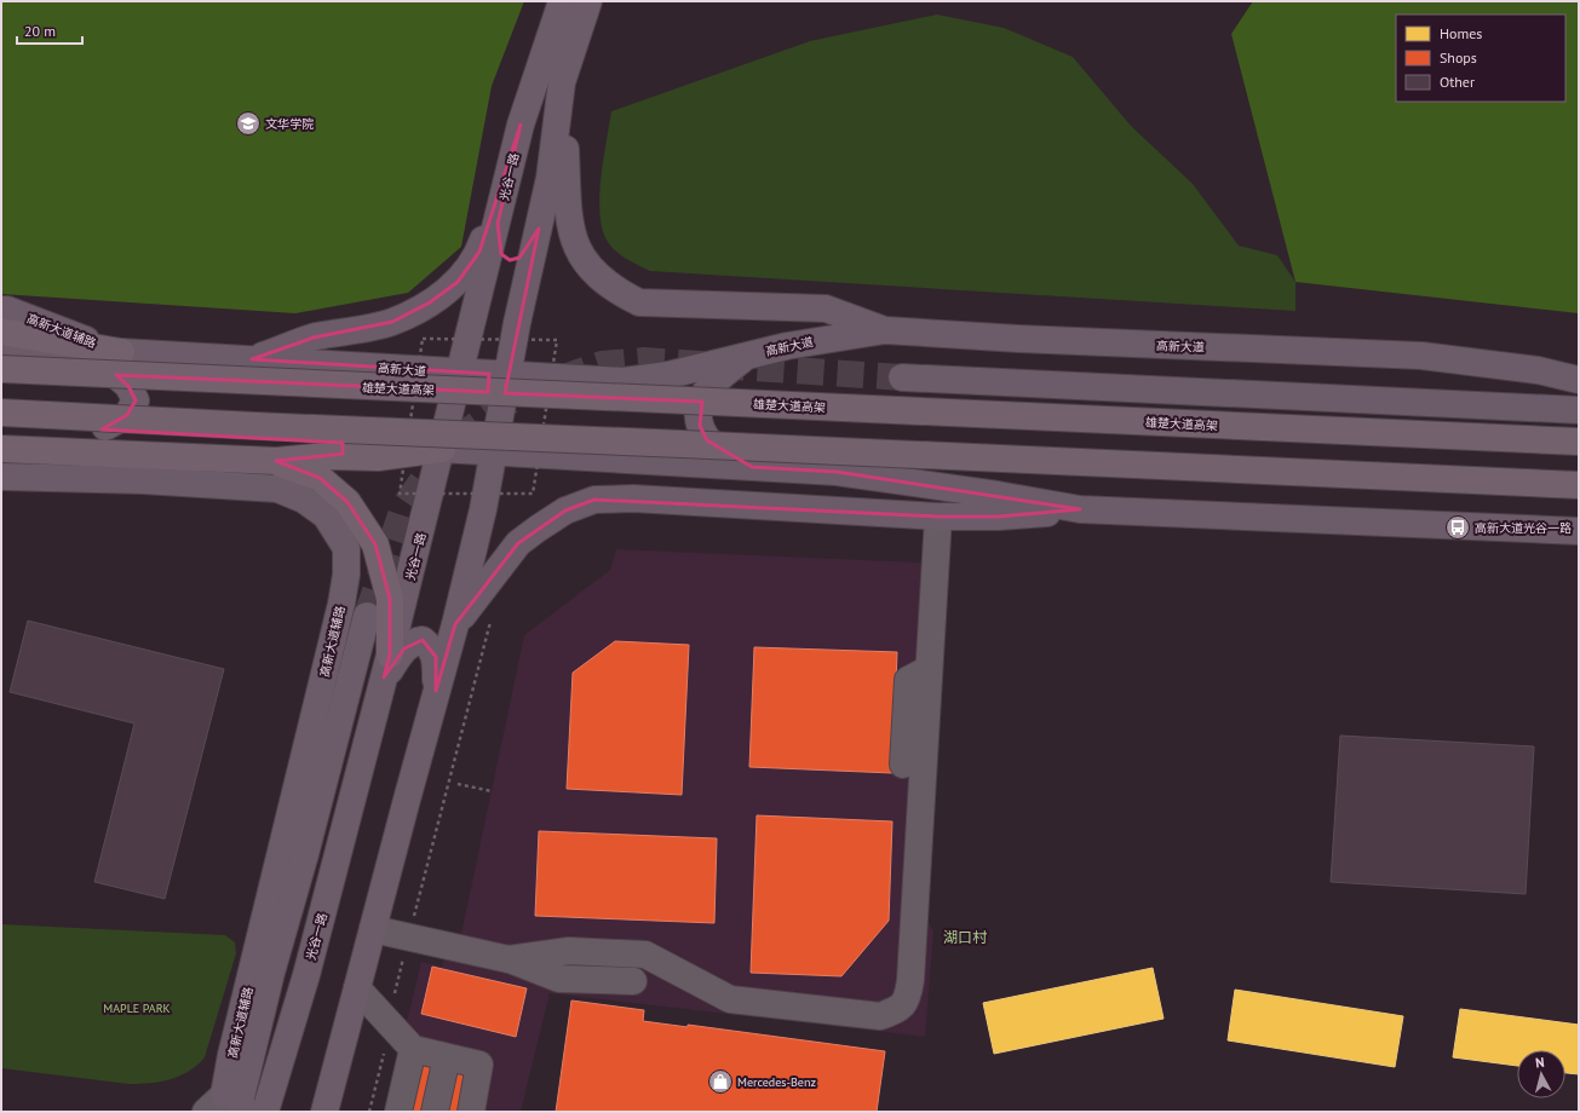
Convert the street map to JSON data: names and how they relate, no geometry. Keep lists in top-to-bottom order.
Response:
{
  "streets": {
    "highway": ["雄楚大道高架"],
    "main road": ["光谷一路", "高新大道辅路", "高新大道"]
  },
  "crossings": [
    ["光谷一路", "高新大道"],
    ["高新大道辅路", "高新大道"],
    ["高新大道", "雄楚大道高架"]
  ],
  "districts": ["湖口村"],
  "parks": ["MAPLE PARK"],
  "places": {
    "school or university": ["文华学院"],
    "bus stop": ["高新大道光谷一路"],
    "shop": ["Mercedes-Benz"]
  },
  "legend": ["Homes", "Shops", "Other"],
  "scale_bar": "20 m",
  "north": "top"
}
